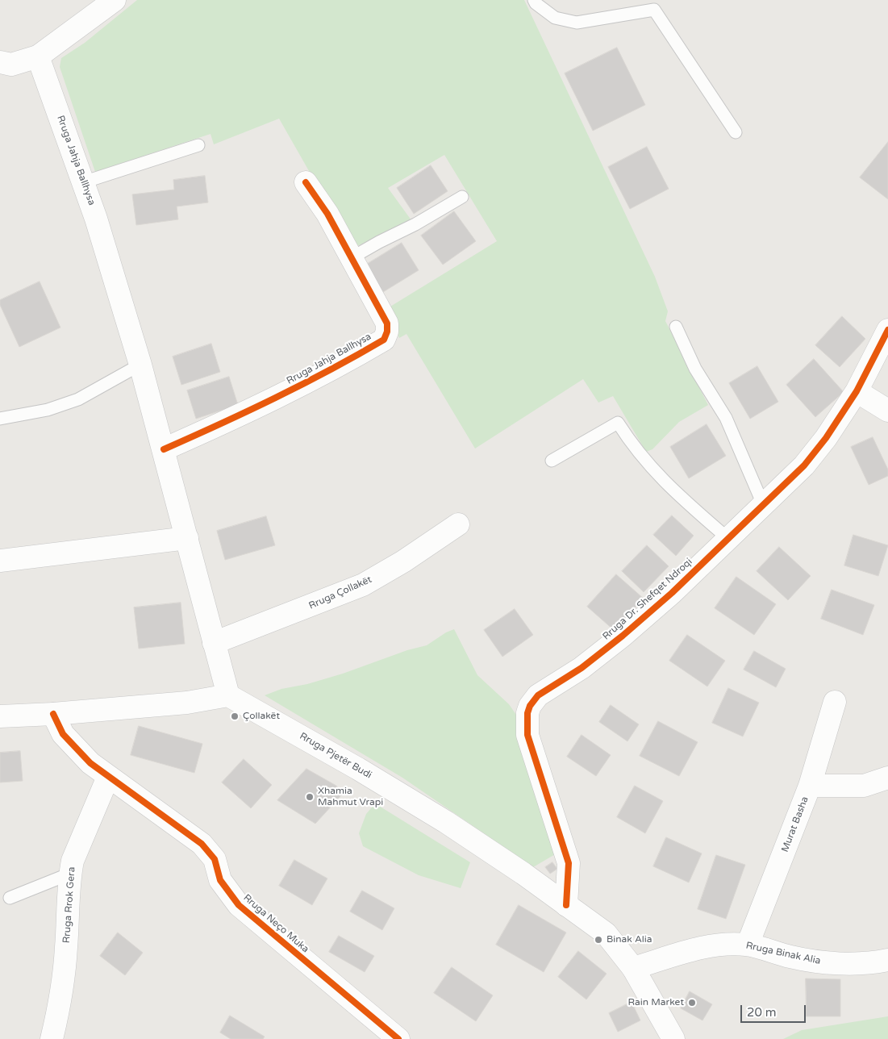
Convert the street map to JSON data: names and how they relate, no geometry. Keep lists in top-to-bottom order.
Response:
{
  "streets": {
    "street": [
      "Rruga Jahja Ballhysa",
      "Rruga Çollakët",
      "Rruga Dr. Shefqet Ndroqi",
      "Rruga Pjetër Budi",
      "Murat Basha",
      "Rruga Rrok Gera",
      "Rruga Neço Muka",
      "Rruga Binak Alia"
    ]
  },
  "crossings": [
    ["Rruga Jahja Ballhysa", "Rruga Çollakët"],
    ["Rruga Jahja Ballhysa", "Rruga Pjetër Budi"],
    ["Rruga Dr. Shefqet Ndroqi", "Rruga Pjetër Budi"],
    ["Rruga Pjetër Budi", "Rruga Binak Alia"],
    ["Murat Basha", "Rruga Binak Alia"],
    ["Rruga Rrok Gera", "Rruga Neço Muka"]
  ],
  "places": [
    "Çollakët",
    "Xhamia Mahmut Vrapi",
    "Binak Alia",
    "Rain Market"
  ],
  "scale_bar": "20 m"
}
